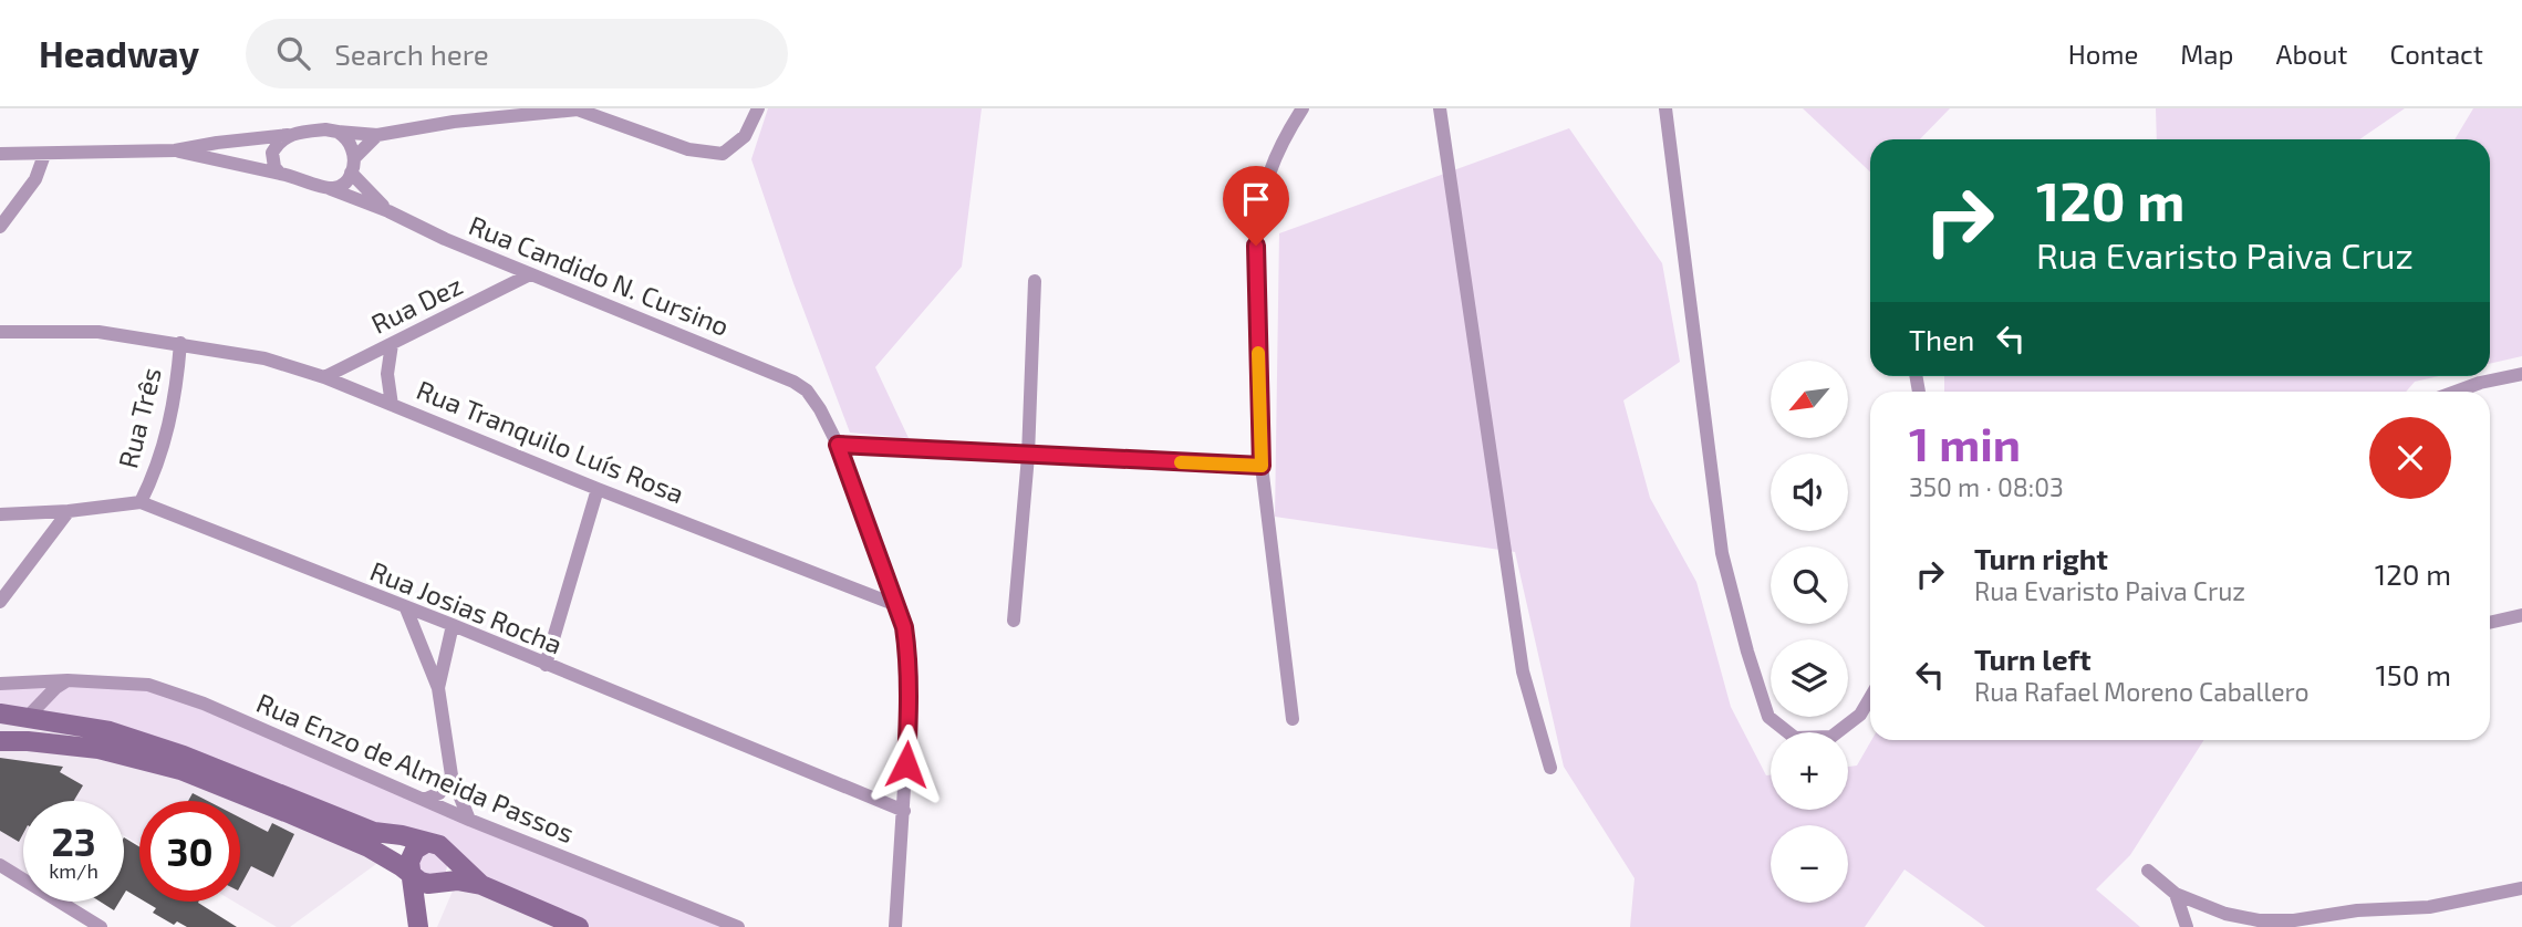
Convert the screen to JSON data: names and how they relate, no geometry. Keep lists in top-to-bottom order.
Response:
{
  "streets": {
    "street": [
      "Rua Candido N. Cursino",
      "Rua Dez",
      "Rua Três",
      "Rua Tranquilo Luís Rosa",
      "Rua Josias Rocha",
      "Rua Enzo de Almeida Passos"
    ]
  },
  "crossings": [
    ["Rua Candido N. Cursino", "Rua Dez"],
    ["Rua Dez", "Rua Tranquilo Luís Rosa"],
    ["Rua Três", "Rua Tranquilo Luís Rosa"],
    ["Rua Três", "Rua Josias Rocha"]
  ],
  "north": "bottom left",
  "page": {
    "header": "Headway",
    "search": "Search here",
    "nav": [
      "Home",
      "Map",
      "About",
      "Contact"
    ],
    "turn": ["120 m", "Rua Evaristo Paiva Cruz"],
    "then": "Then",
    "map_buttons": ["+", "−"],
    "heading": ["1 min", "350 m · 08:03"],
    "list": [
      {
        "name": "Turn right",
        "note": "Rua Evaristo Paiva Cruz",
        "value": "120 m"
      },
      {
        "name": "Turn left",
        "note": "Rua Rafael Moreno Caballero",
        "value": "150 m"
      }
    ],
    "speed": "23 km/h",
    "limit": "30"
  }
}
